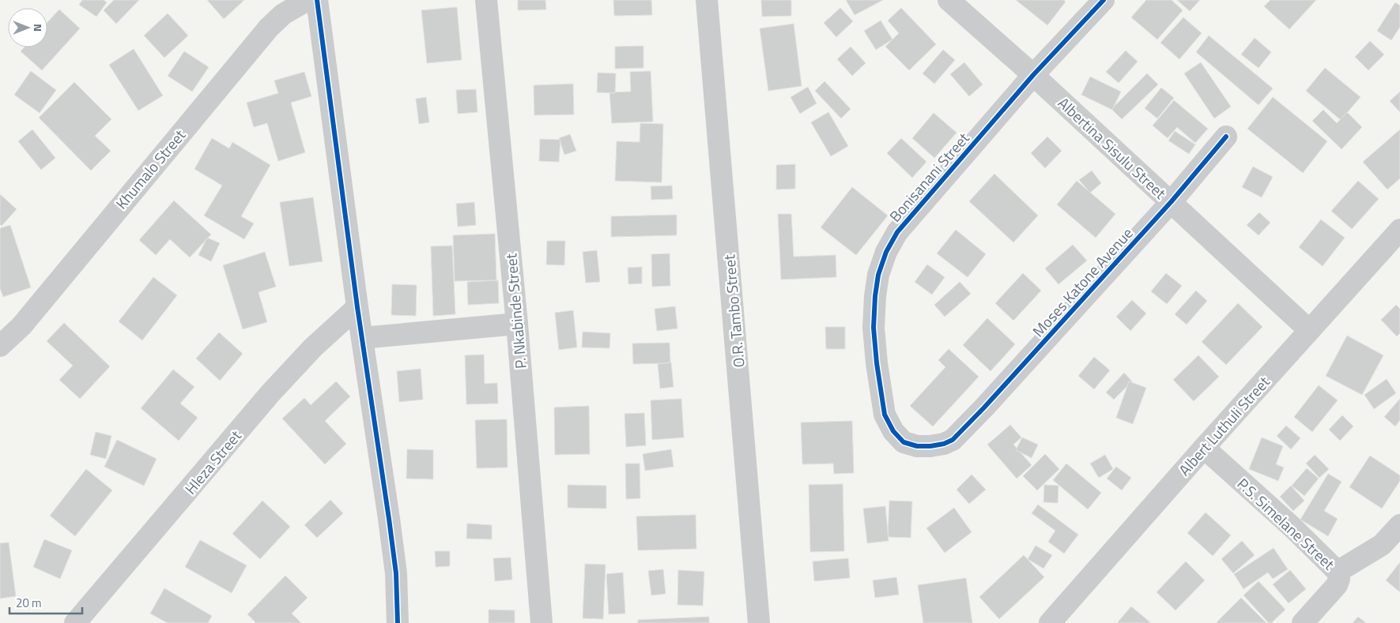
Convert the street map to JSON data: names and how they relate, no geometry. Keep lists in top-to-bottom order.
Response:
{
  "streets": {
    "street": [
      "Albertina Sisulu Street",
      "Khumalo Street",
      "Bonisanani Street",
      "Moses Katone Avenue",
      "P. Nkabinde Street",
      "O.R. Tambo Street",
      "Albert Luthuli Street",
      "Hleza Street",
      "P.S. Simelane Street"
    ]
  },
  "crossings": [
    ["Albertina Sisulu Street", "Bonisanani Street"],
    ["Albertina Sisulu Street", "Moses Katone Avenue"],
    ["Albertina Sisulu Street", "Albert Luthuli Street"],
    ["Bonisanani Street", "Moses Katone Avenue"],
    ["Albert Luthuli Street", "P.S. Simelane Street"]
  ],
  "scale_bar": "20 m",
  "north": "right"
}
